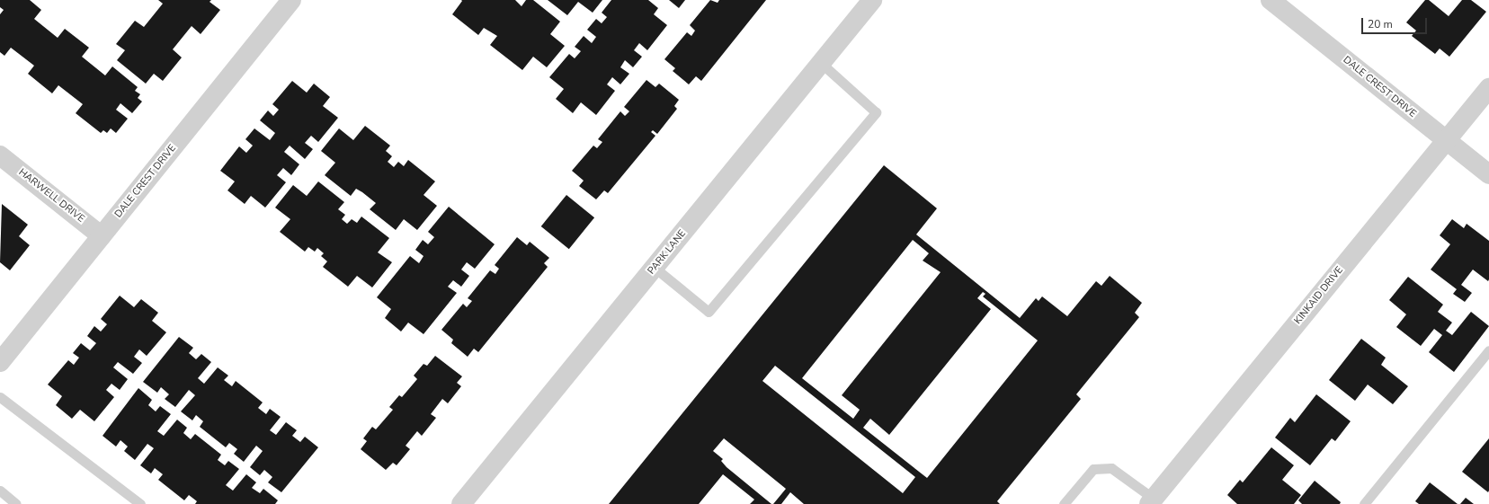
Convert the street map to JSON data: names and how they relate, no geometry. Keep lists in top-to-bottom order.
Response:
{
  "streets": {
    "street": [
      "DALE CREST DRIVE",
      "HARWELL DRIVE",
      "PARK LANE",
      "KINKAID DRIVE"
    ]
  },
  "crossings": [
    ["DALE CREST DRIVE", "HARWELL DRIVE"],
    ["DALE CREST DRIVE", "KINKAID DRIVE"]
  ],
  "scale_bar": "20 m"
}
